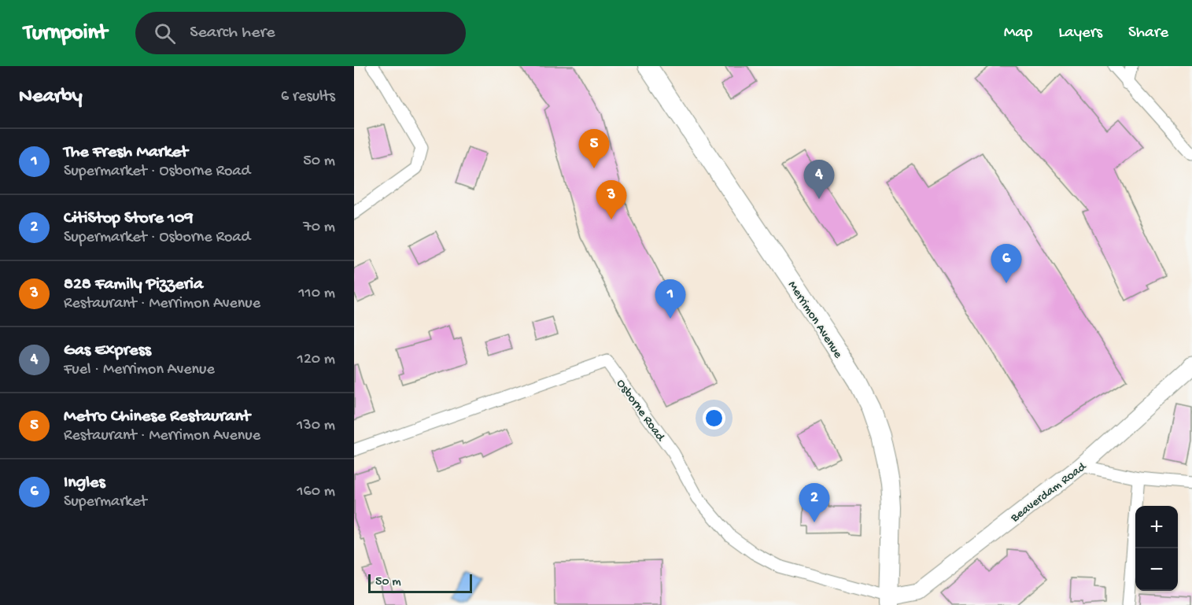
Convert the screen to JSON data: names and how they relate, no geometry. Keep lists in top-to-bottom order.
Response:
{
  "streets": {
    "main road": ["Merrimon Avenue"],
    "street": ["Osborne Road", "Beaverdam Road"]
  },
  "crossings": [
    ["Merrimon Avenue", "Osborne Road"],
    ["Merrimon Avenue", "Beaverdam Road"],
    ["Osborne Road", "Beaverdam Road"]
  ],
  "scale_bar": "50 m",
  "page": {
    "header": "Turnpoint",
    "search": "Search here",
    "nav": ["Map", "Layers", "Share"],
    "heading": ["Nearby", "6 results"],
    "list": [
      {
        "mark": "1",
        "name": "The Fresh Market",
        "note": "Supermarket · Osborne Road",
        "value": "50 m"
      },
      {
        "mark": "2",
        "name": "CitiStop Store 109",
        "note": "Supermarket · Osborne Road",
        "value": "70 m"
      },
      {
        "mark": "3",
        "name": "828 Family Pizzeria",
        "note": "Restaurant · Merrimon Avenue",
        "value": "110 m"
      },
      {
        "mark": "4",
        "name": "Gas Express",
        "note": "Fuel · Merrimon Avenue",
        "value": "120 m"
      },
      {
        "mark": "5",
        "name": "Metro Chinese Restaurant",
        "note": "Restaurant · Merrimon Avenue",
        "value": "130 m"
      },
      {
        "mark": "6",
        "name": "Ingles",
        "note": "Supermarket",
        "value": "160 m"
      }
    ],
    "pins": [
      "5",
      "4",
      "3",
      "6",
      "1",
      "2"
    ],
    "map_buttons": ["+", "−"],
    "scale": "50 m"
  }
}
